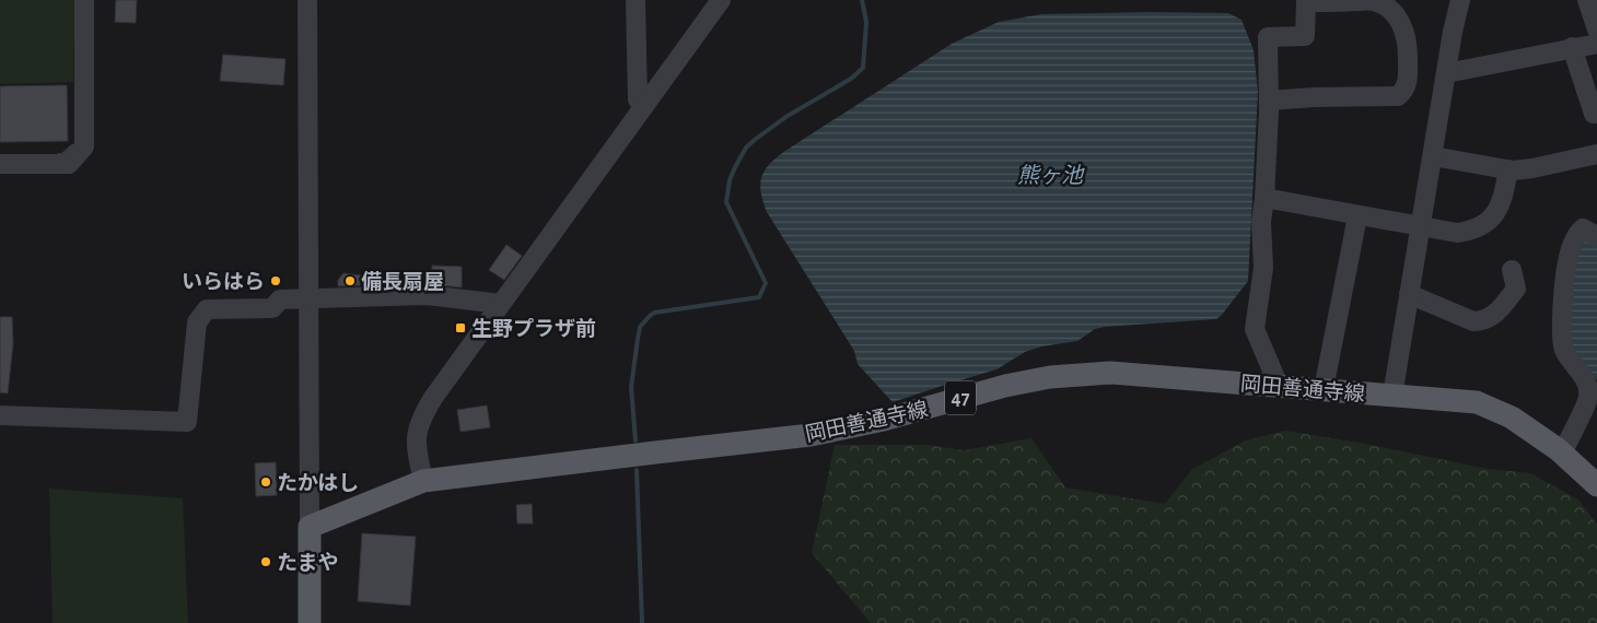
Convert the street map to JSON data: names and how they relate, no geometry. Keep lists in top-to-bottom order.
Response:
{
  "streets": {
    "main road": ["岡田善通寺線", "47"]
  },
  "water": ["熊ヶ池"],
  "places": {
    "other": [
      "いらはら",
      "備長扇屋",
      "たかはし",
      "たまや"
    ],
    "transit": ["生野プラザ前"]
  }
}
